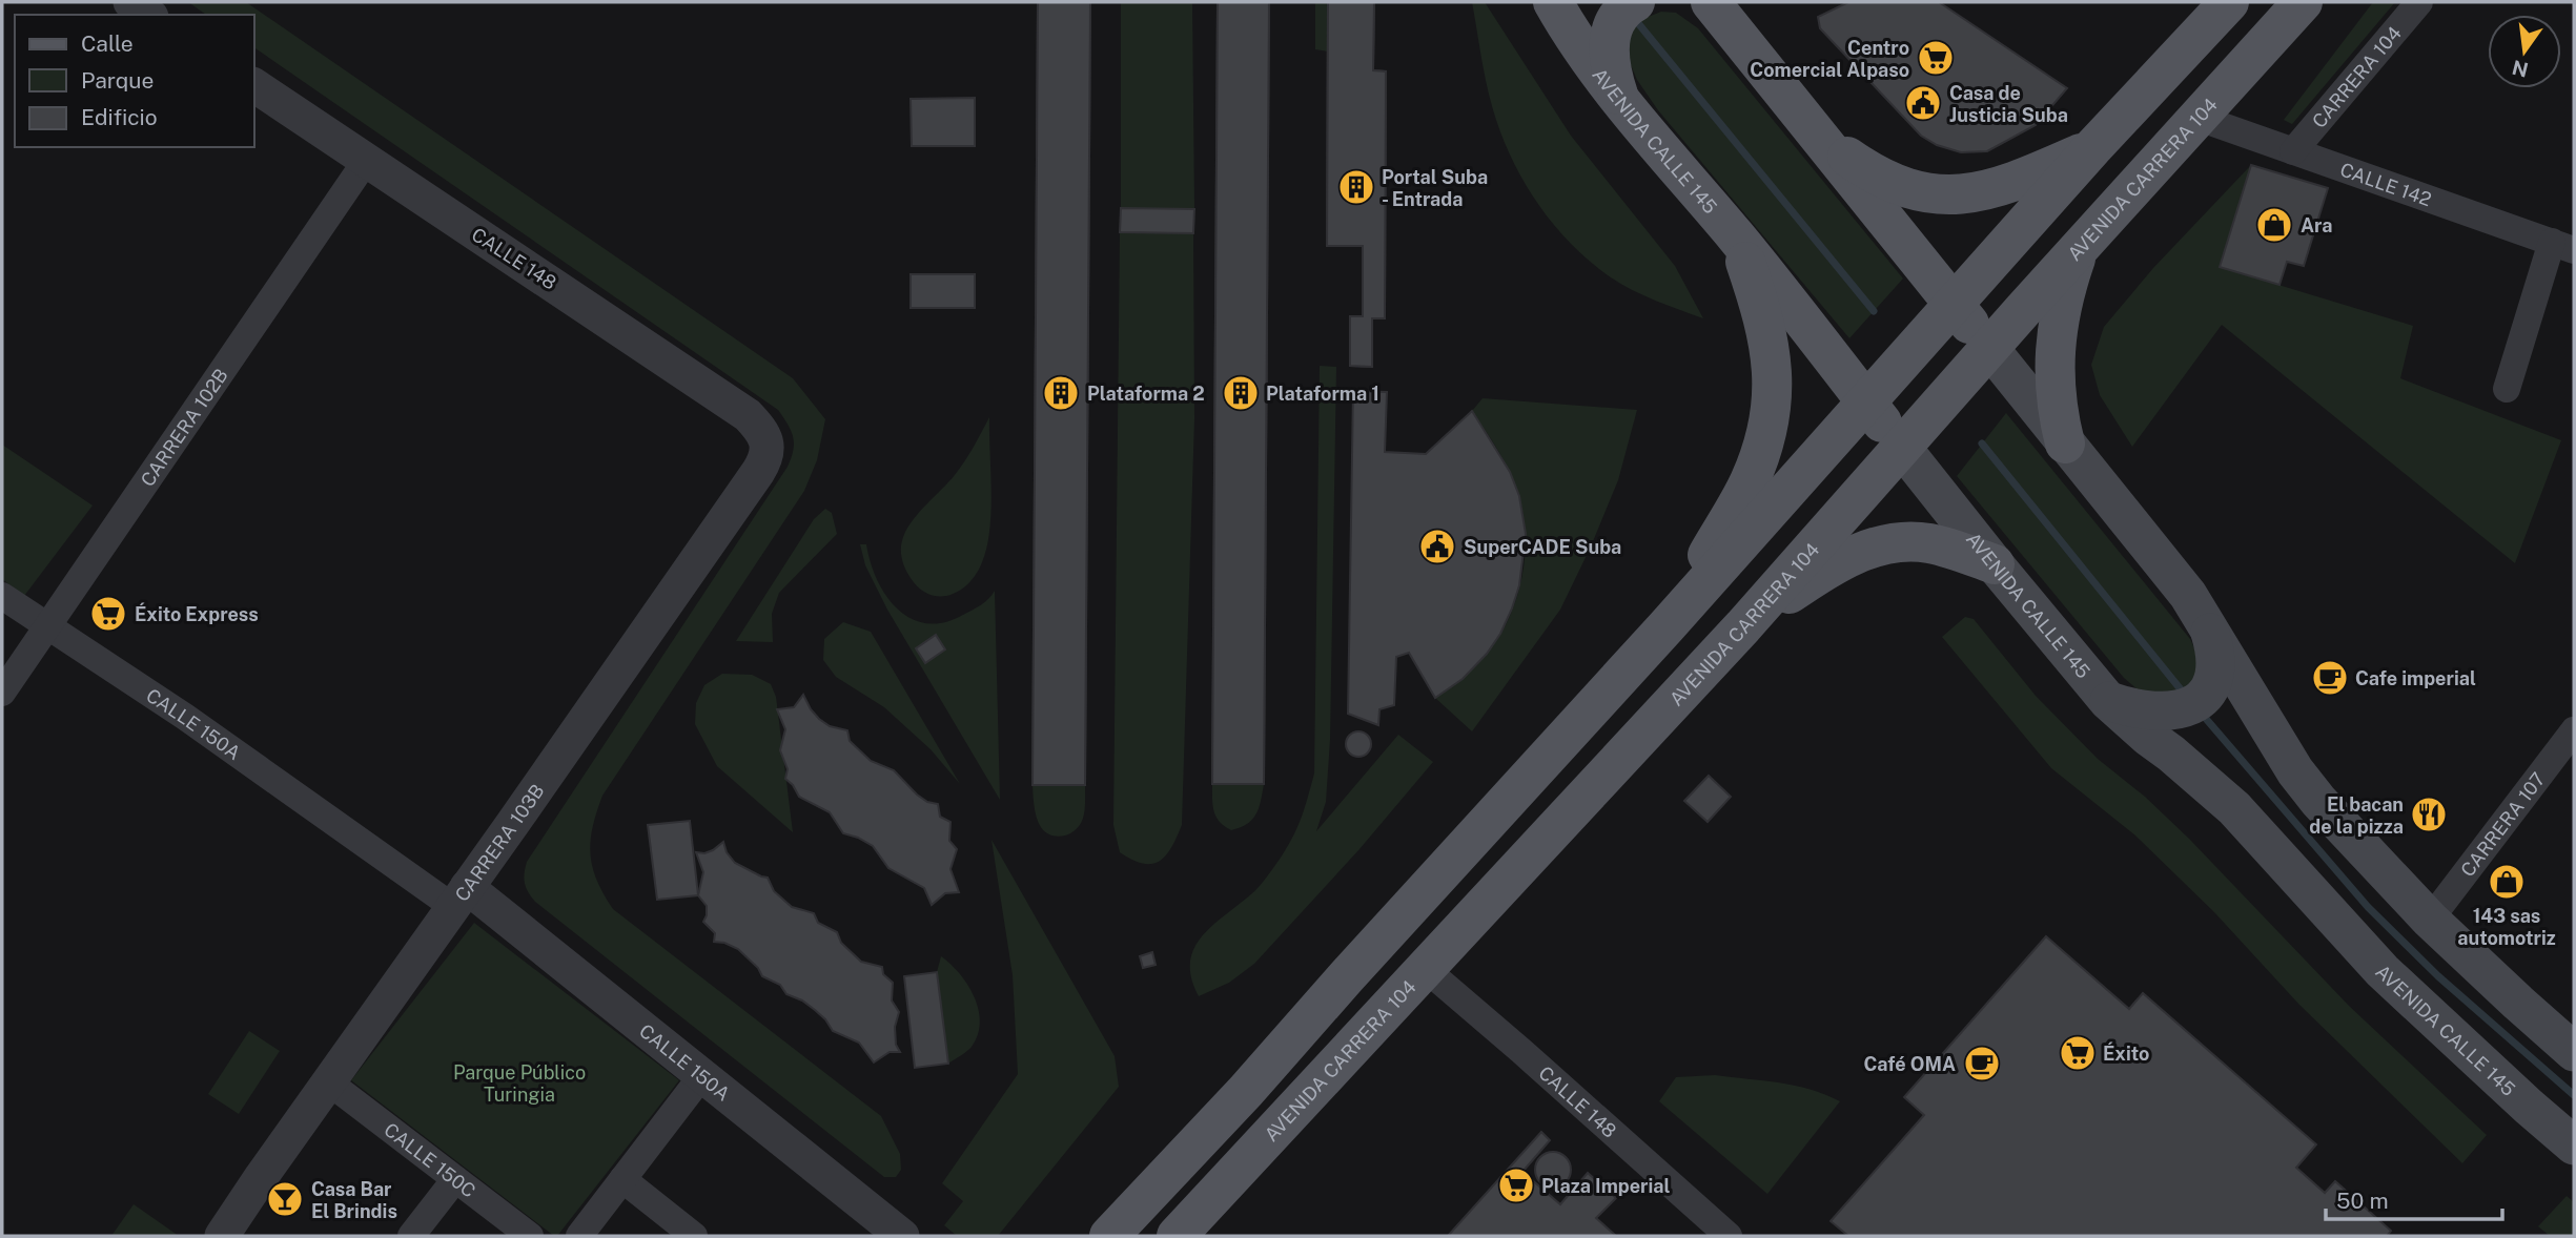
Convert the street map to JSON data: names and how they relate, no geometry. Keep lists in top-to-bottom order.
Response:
{
  "streets": {
    "main road": ["AVENIDA CALLE 145", "AVENIDA CARRERA 104"],
    "street": [
      "CARRERA 104",
      "CALLE 142",
      "CALLE 148",
      "CARRERA 102B",
      "CALLE 150A",
      "CARRERA 107",
      "CARRERA 103B",
      "CALLE 150C"
    ]
  },
  "crossings": [
    ["CARRERA 104", "CALLE 142"],
    ["AVENIDA CALLE 145", "AVENIDA CARRERA 104"],
    ["AVENIDA CARRERA 104", "CALLE 142"],
    ["AVENIDA CARRERA 104", "CALLE 148"],
    ["CALLE 148", "CARRERA 102B"],
    ["CALLE 148", "CARRERA 103B"],
    ["CARRERA 102B", "CALLE 150A"],
    ["CALLE 150A", "CARRERA 103B"],
    ["CARRERA 103B", "CALLE 150C"]
  ],
  "parks": ["Parque Público Turingia"],
  "places": {
    "supermarket": [
      "Centro Comercial Alpaso",
      "Éxito Express",
      "Éxito",
      "Plaza Imperial"
    ],
    "public building": ["Casa de Justicia Suba", "SuperCADE Suba"],
    "building": ["Portal Suba - Entrada", "Plataforma 2", "Plataforma 1"],
    "shop": ["Ara", "143 sas automotriz"],
    "cafe": ["Cafe imperial", "Café OMA"],
    "restaurant": ["El bacan de la pizza"],
    "bar": ["Casa Bar El Brindis"]
  },
  "legend": ["Calle", "Parque", "Edificio"],
  "scale_bar": "50 m",
  "north": "bottom"
}
